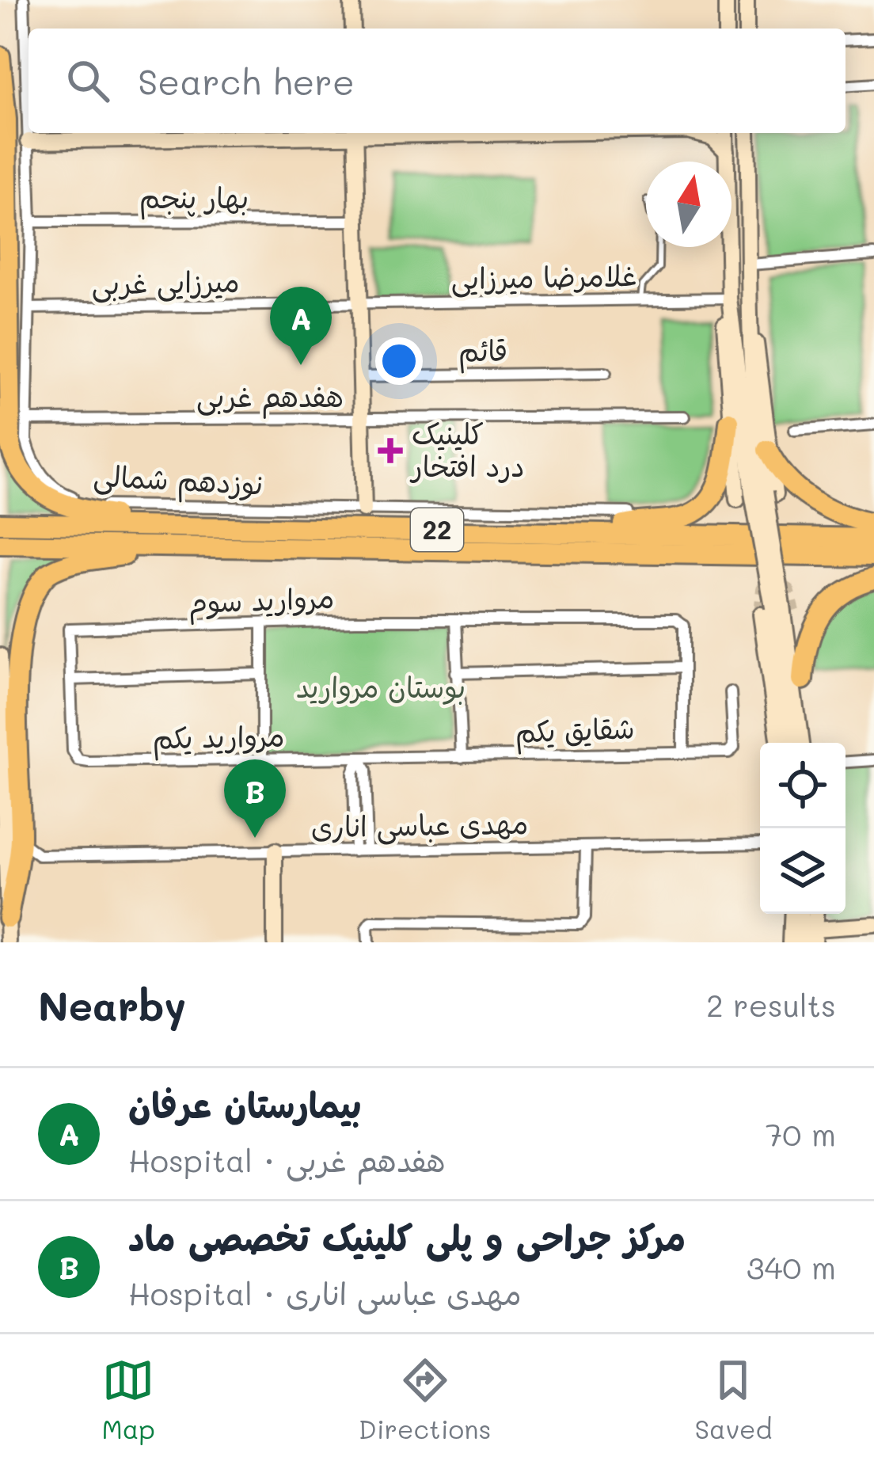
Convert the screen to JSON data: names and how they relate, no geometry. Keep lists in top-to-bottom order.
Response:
{
  "streets": {
    "highway": ["22"],
    "street": [
      "بهار پنجم",
      "غلامرضا میرزایی",
      "میرزایی غربی",
      "قائم",
      "هفدهم غربی",
      "نوزدهم شمالی",
      "مروارید سوم",
      "شقایق یکم",
      "مروارید یکم",
      "مهدی عباسی اناری"
    ]
  },
  "crossings": [
    ["بهار پنجم", "نوزدهم شمالی"],
    ["غلامرضا میرزایی", "میرزایی غربی"],
    ["میرزایی غربی", "نوزدهم شمالی"],
    ["هفدهم غربی", "نوزدهم شمالی"],
    ["مروارید سوم", "مروارید یکم"],
    ["شقایق یکم", "مروارید یکم"]
  ],
  "parks": ["بوستان مروارید"],
  "places": {
    "health": ["کلینیک درد افتخار"]
  },
  "north": "top",
  "page": {
    "search": "Search here",
    "pins": ["A", "B"],
    "heading": ["Nearby", "2 results"],
    "list": [
      {
        "mark": "A",
        "name": "بیمارستان عرفان",
        "note": "Hospital · هفدهم غربی",
        "value": "70 m"
      },
      {
        "mark": "B",
        "name": "مرکز جراحی و پلی کلینیک تخصصی ماد",
        "note": "Hospital · مهدی عباسی اناری",
        "value": "340 m"
      }
    ],
    "nav": ["Map", "Directions", "Saved"]
  }
}
